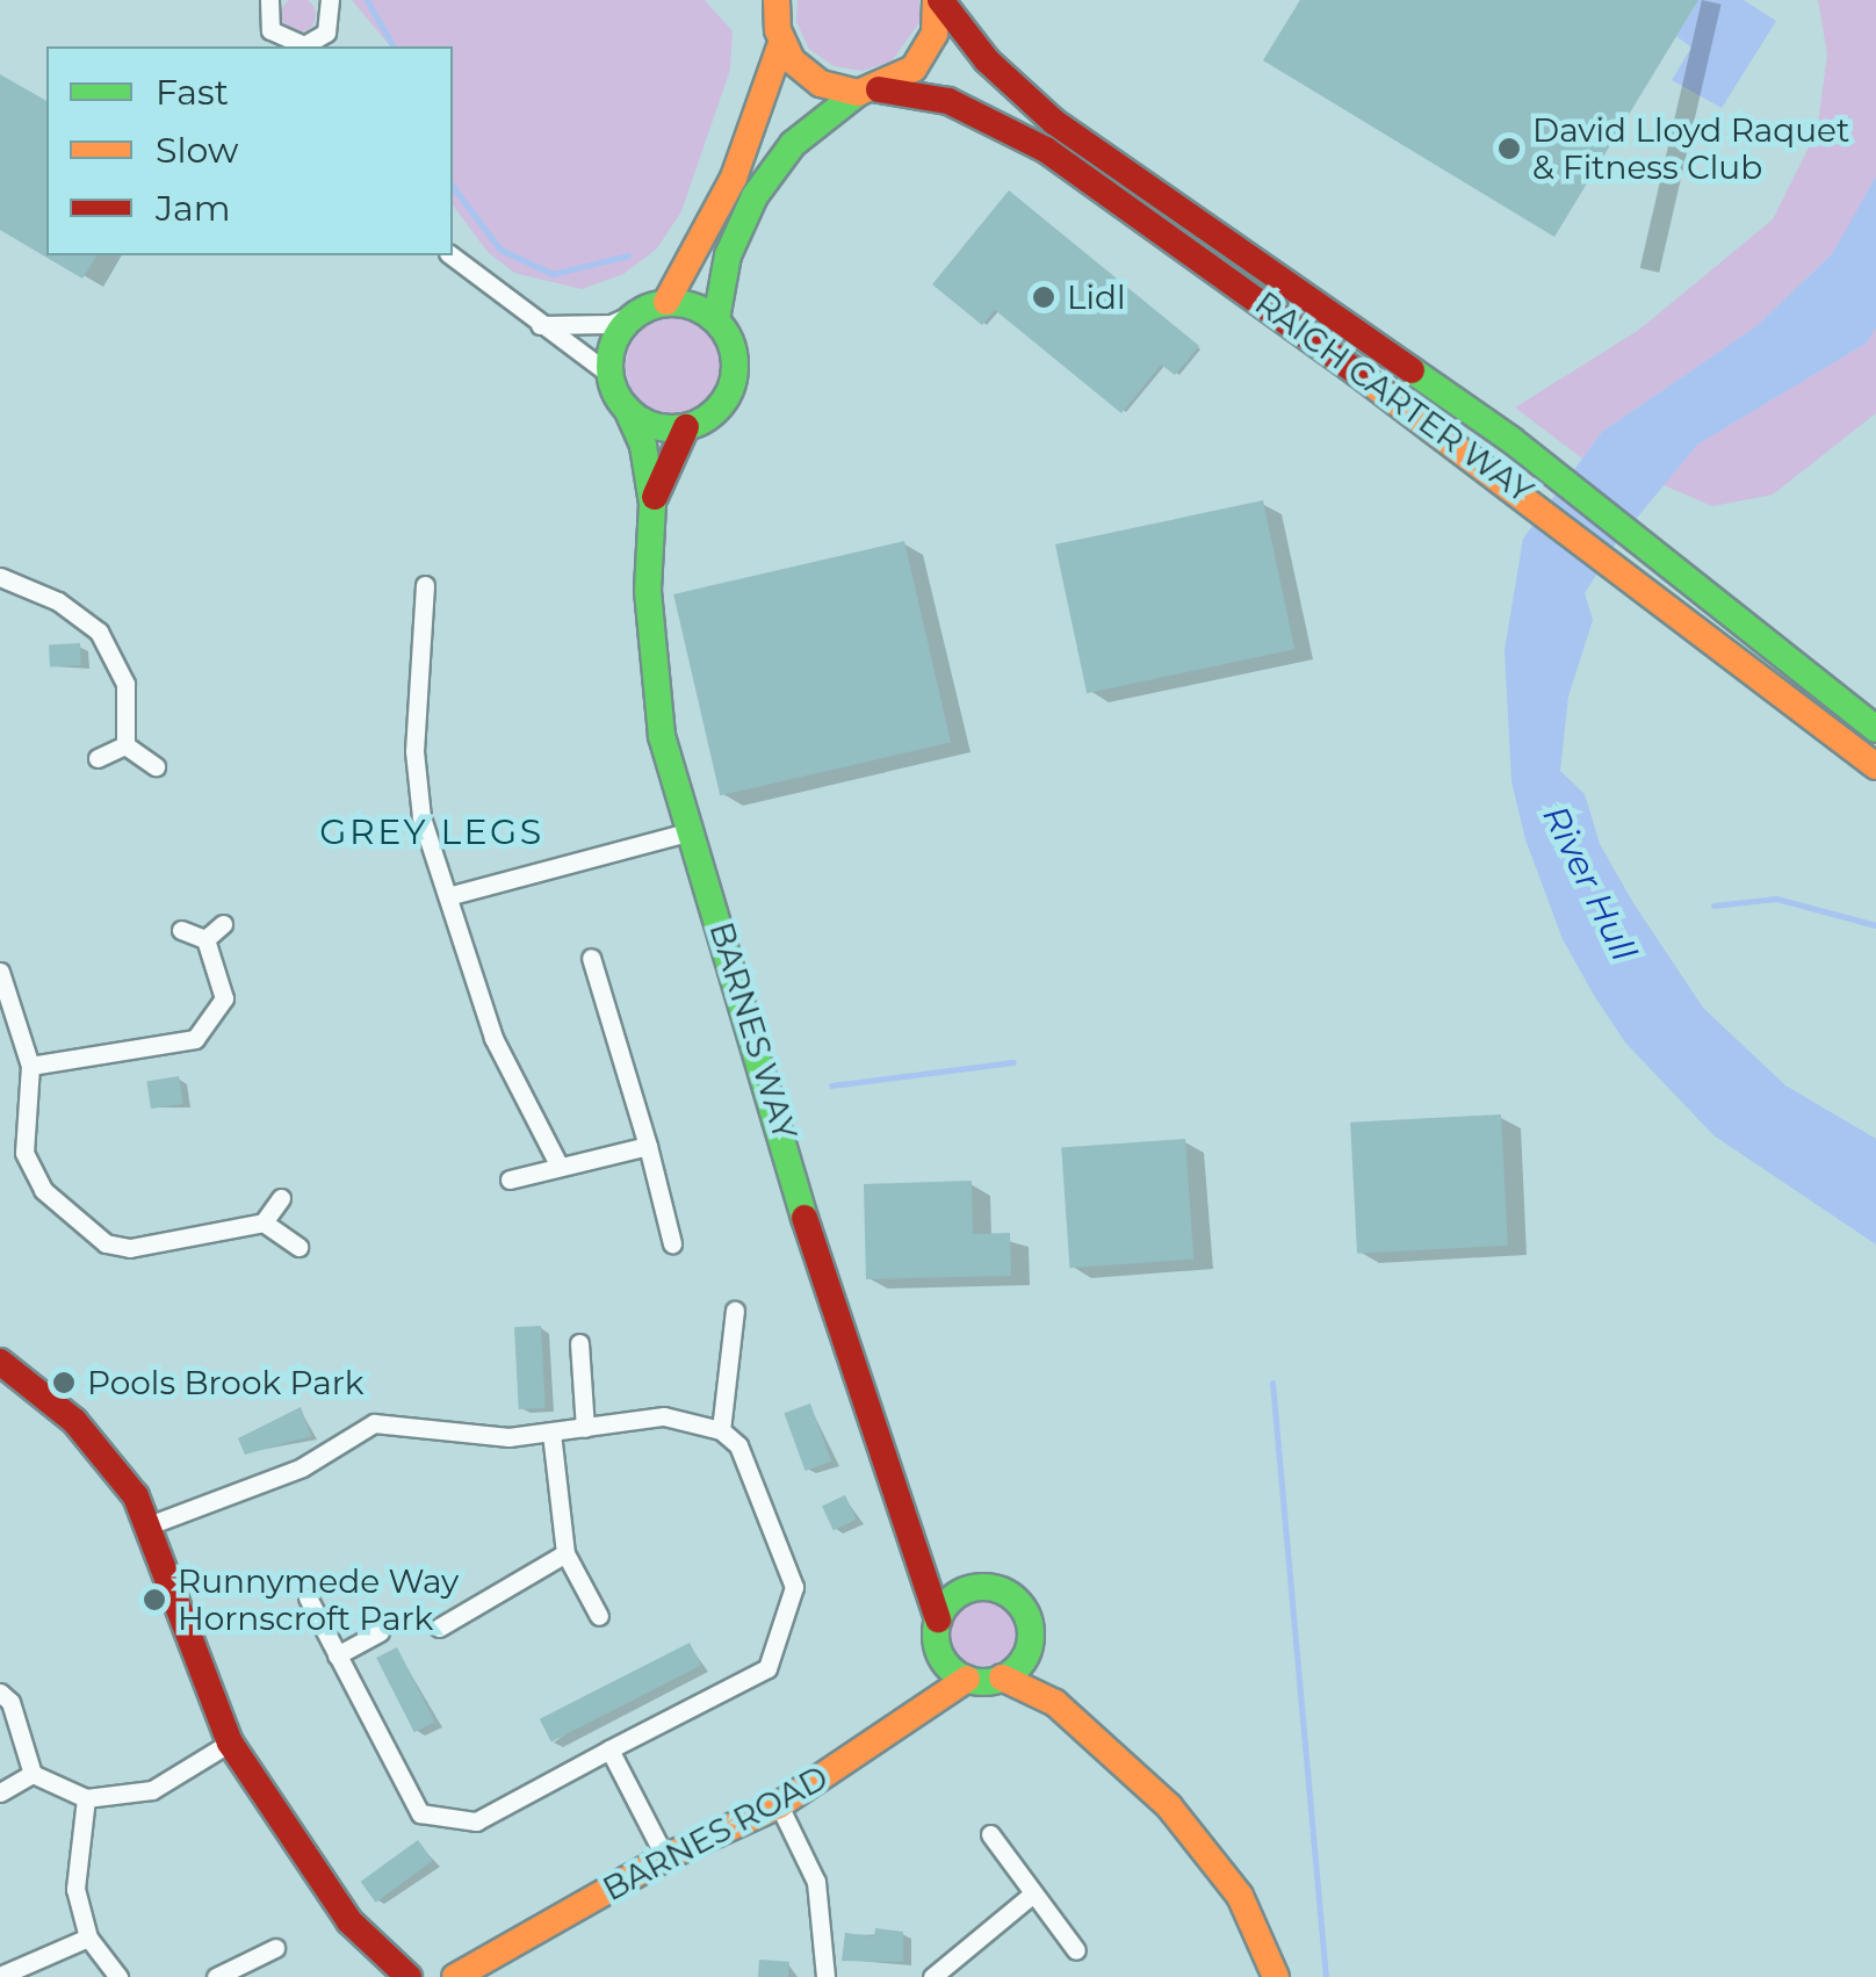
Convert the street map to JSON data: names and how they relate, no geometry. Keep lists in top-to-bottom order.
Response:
{
  "streets": {
    "main road": ["RAICH CARTER WAY", "BARNES WAY", "BARNES ROAD"]
  },
  "crossings": [
    ["BARNES WAY", "BARNES ROAD"]
  ],
  "districts": ["GREY LEGS"],
  "water": ["River Hull"],
  "places": [
    "David Lloyd Raquet & Fitness Club",
    "Lidl",
    "Pools Brook Park",
    "Runnymede Way Hornscroft Park"
  ],
  "legend": ["Fast", "Slow", "Jam"]
}
